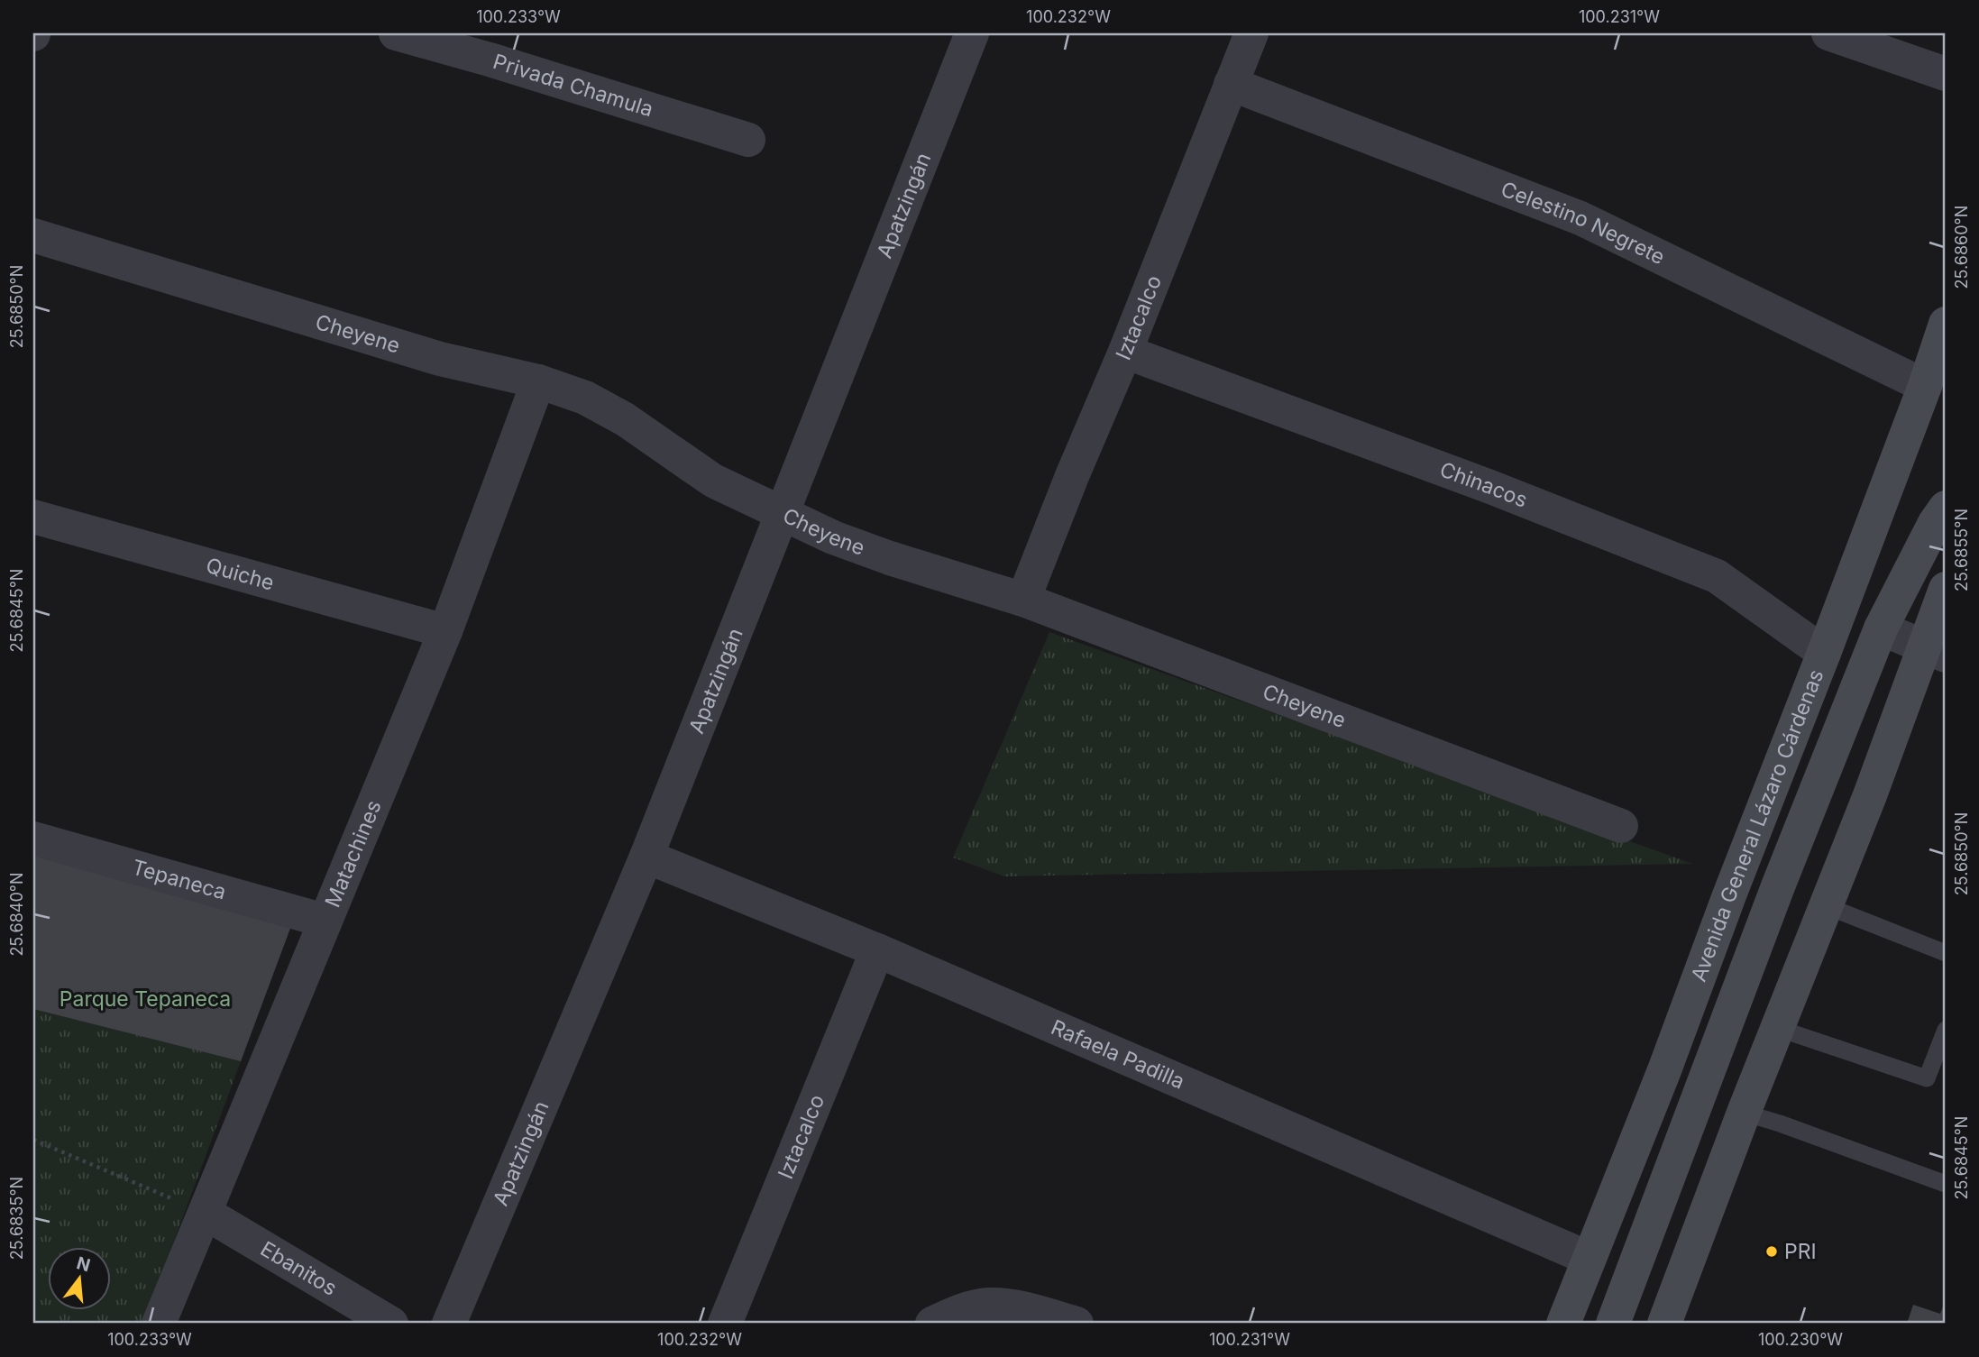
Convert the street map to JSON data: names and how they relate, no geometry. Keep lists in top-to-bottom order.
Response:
{
  "streets": {
    "street": [
      "Privada Chamula",
      "Apatzingán",
      "Celestino Negrete",
      "Iztacalco",
      "Cheyene",
      "Chinacos",
      "Quiche",
      "Avenida General Lázaro Cárdenas",
      "Matachines",
      "Tepaneca",
      "Rafaela Padilla",
      "Ebanitos"
    ]
  },
  "crossings": [
    ["Apatzingán", "Cheyene"],
    ["Apatzingán", "Rafaela Padilla"],
    ["Celestino Negrete", "Iztacalco"],
    ["Celestino Negrete", "Avenida General Lázaro Cárdenas"],
    ["Iztacalco", "Cheyene"],
    ["Iztacalco", "Chinacos"],
    ["Iztacalco", "Rafaela Padilla"],
    ["Cheyene", "Matachines"],
    ["Chinacos", "Avenida General Lázaro Cárdenas"],
    ["Quiche", "Matachines"],
    ["Avenida General Lázaro Cárdenas", "Rafaela Padilla"],
    ["Matachines", "Tepaneca"],
    ["Matachines", "Ebanitos"]
  ],
  "parks": ["Parque Tepaneca"],
  "places": ["PRI"],
  "north": "top",
  "coordinates": [
    "100.233°W",
    "100.232°W",
    "100.231°W",
    "25.6860°N",
    "25.6850°N",
    "25.6855°N",
    "25.6845°N",
    "25.6840°N",
    "25.6835°N",
    "100.230°W"
  ]
}
